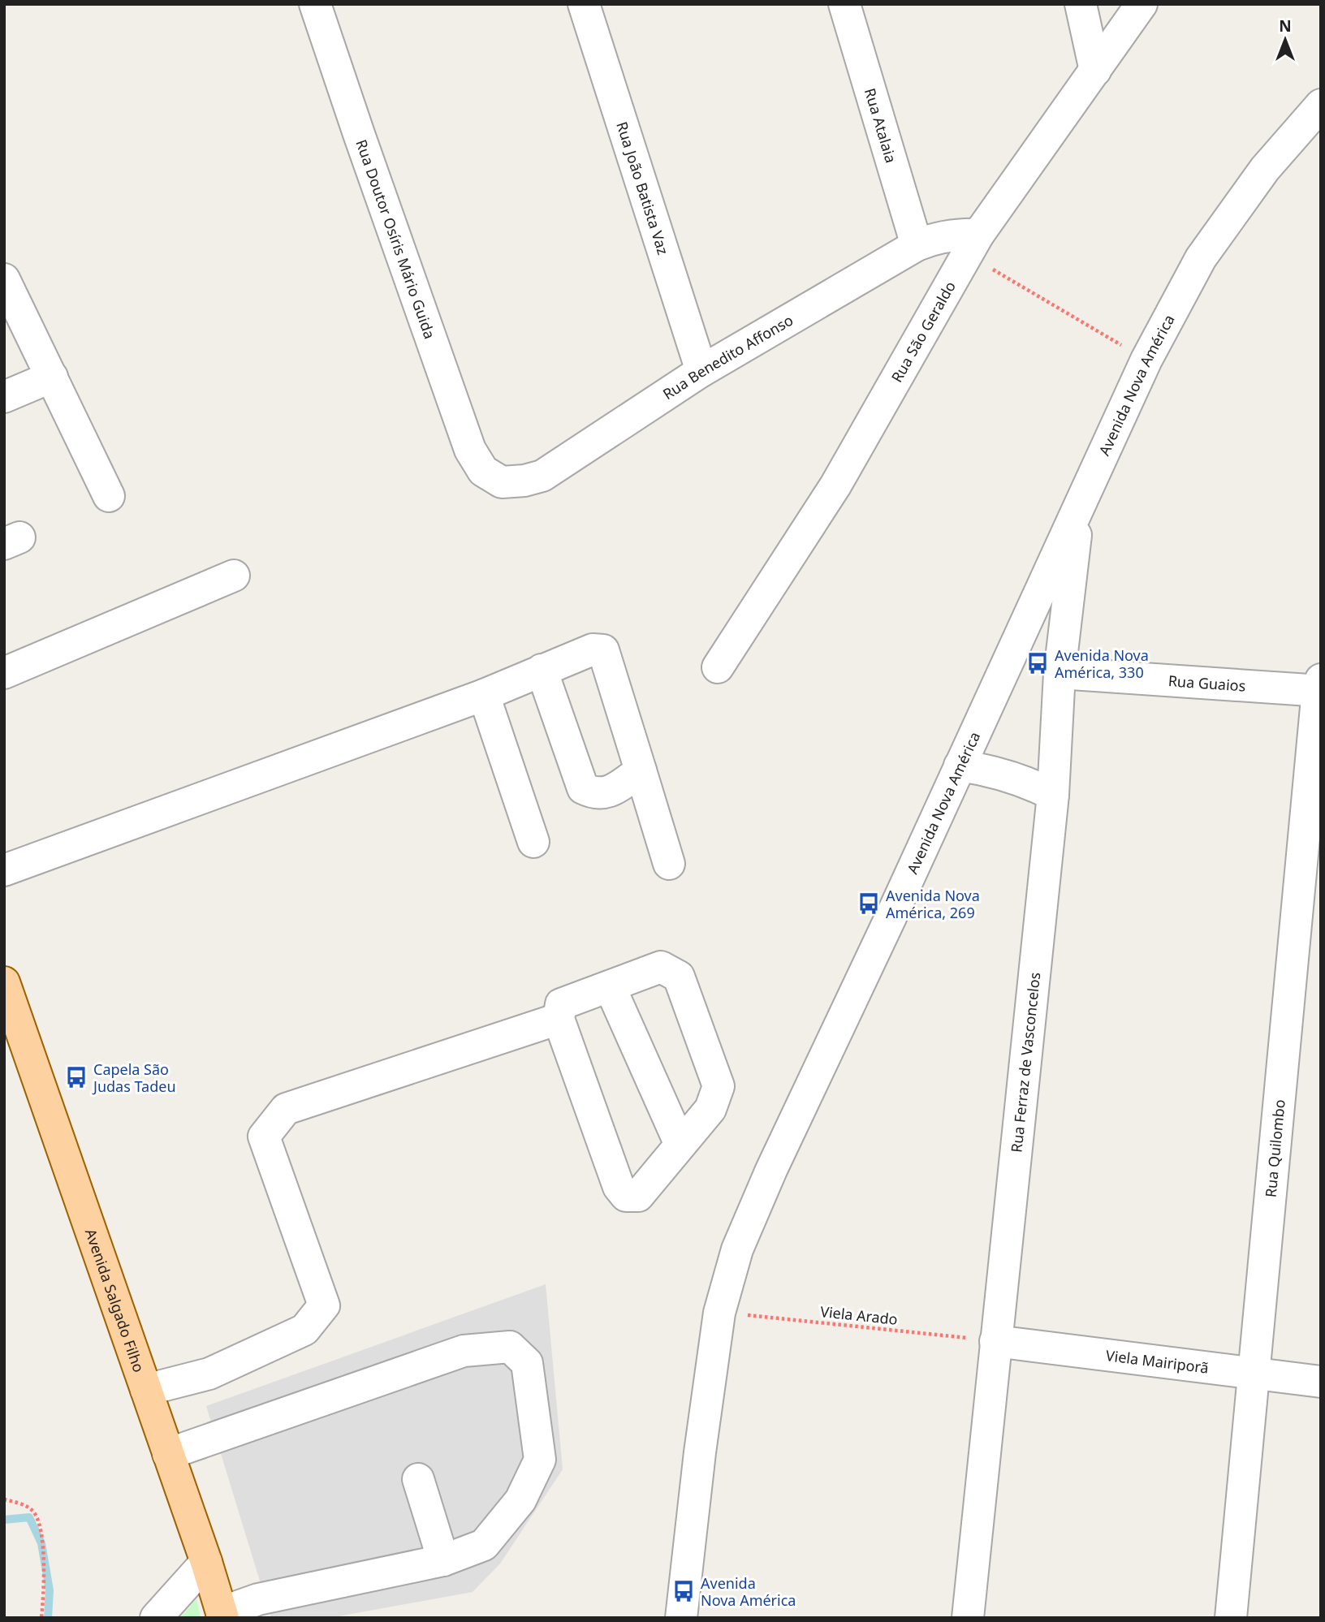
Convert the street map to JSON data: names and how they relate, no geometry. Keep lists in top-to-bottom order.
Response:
{
  "streets": {
    "main road": ["Avenida Salgado Filho"],
    "street": [
      "Rua Atalaia",
      "Rua João Batista Vaz",
      "Rua Doutor Osíris Mário Guida",
      "Rua São Geraldo",
      "Rua Benedito Affonso",
      "Avenida Nova América",
      "Rua Guaios",
      "Rua Ferraz de Vasconcelos",
      "Rua Quilombo",
      "Viela Mairiporã"
    ],
    "path": ["Viela Arado"]
  },
  "crossings": [
    ["Rua Atalaia", "Rua Benedito Affonso"],
    ["Rua João Batista Vaz", "Rua Benedito Affonso"],
    ["Rua Doutor Osíris Mário Guida", "Rua Benedito Affonso"],
    ["Rua São Geraldo", "Rua Benedito Affonso"],
    ["Avenida Nova América", "Rua Ferraz de Vasconcelos"],
    ["Avenida Nova América", "Viela Arado"],
    ["Rua Guaios", "Rua Ferraz de Vasconcelos"],
    ["Rua Guaios", "Rua Quilombo"],
    ["Rua Ferraz de Vasconcelos", "Viela Arado"],
    ["Rua Ferraz de Vasconcelos", "Viela Mairiporã"],
    ["Rua Quilombo", "Viela Mairiporã"],
    ["Viela Arado", "Viela Mairiporã"]
  ],
  "places": {
    "bus stop": [
      "Avenida Nova América, 330",
      "Avenida Nova América, 269",
      "Capela São Judas Tadeu",
      "Avenida Nova América"
    ]
  },
  "north": "top"
}
